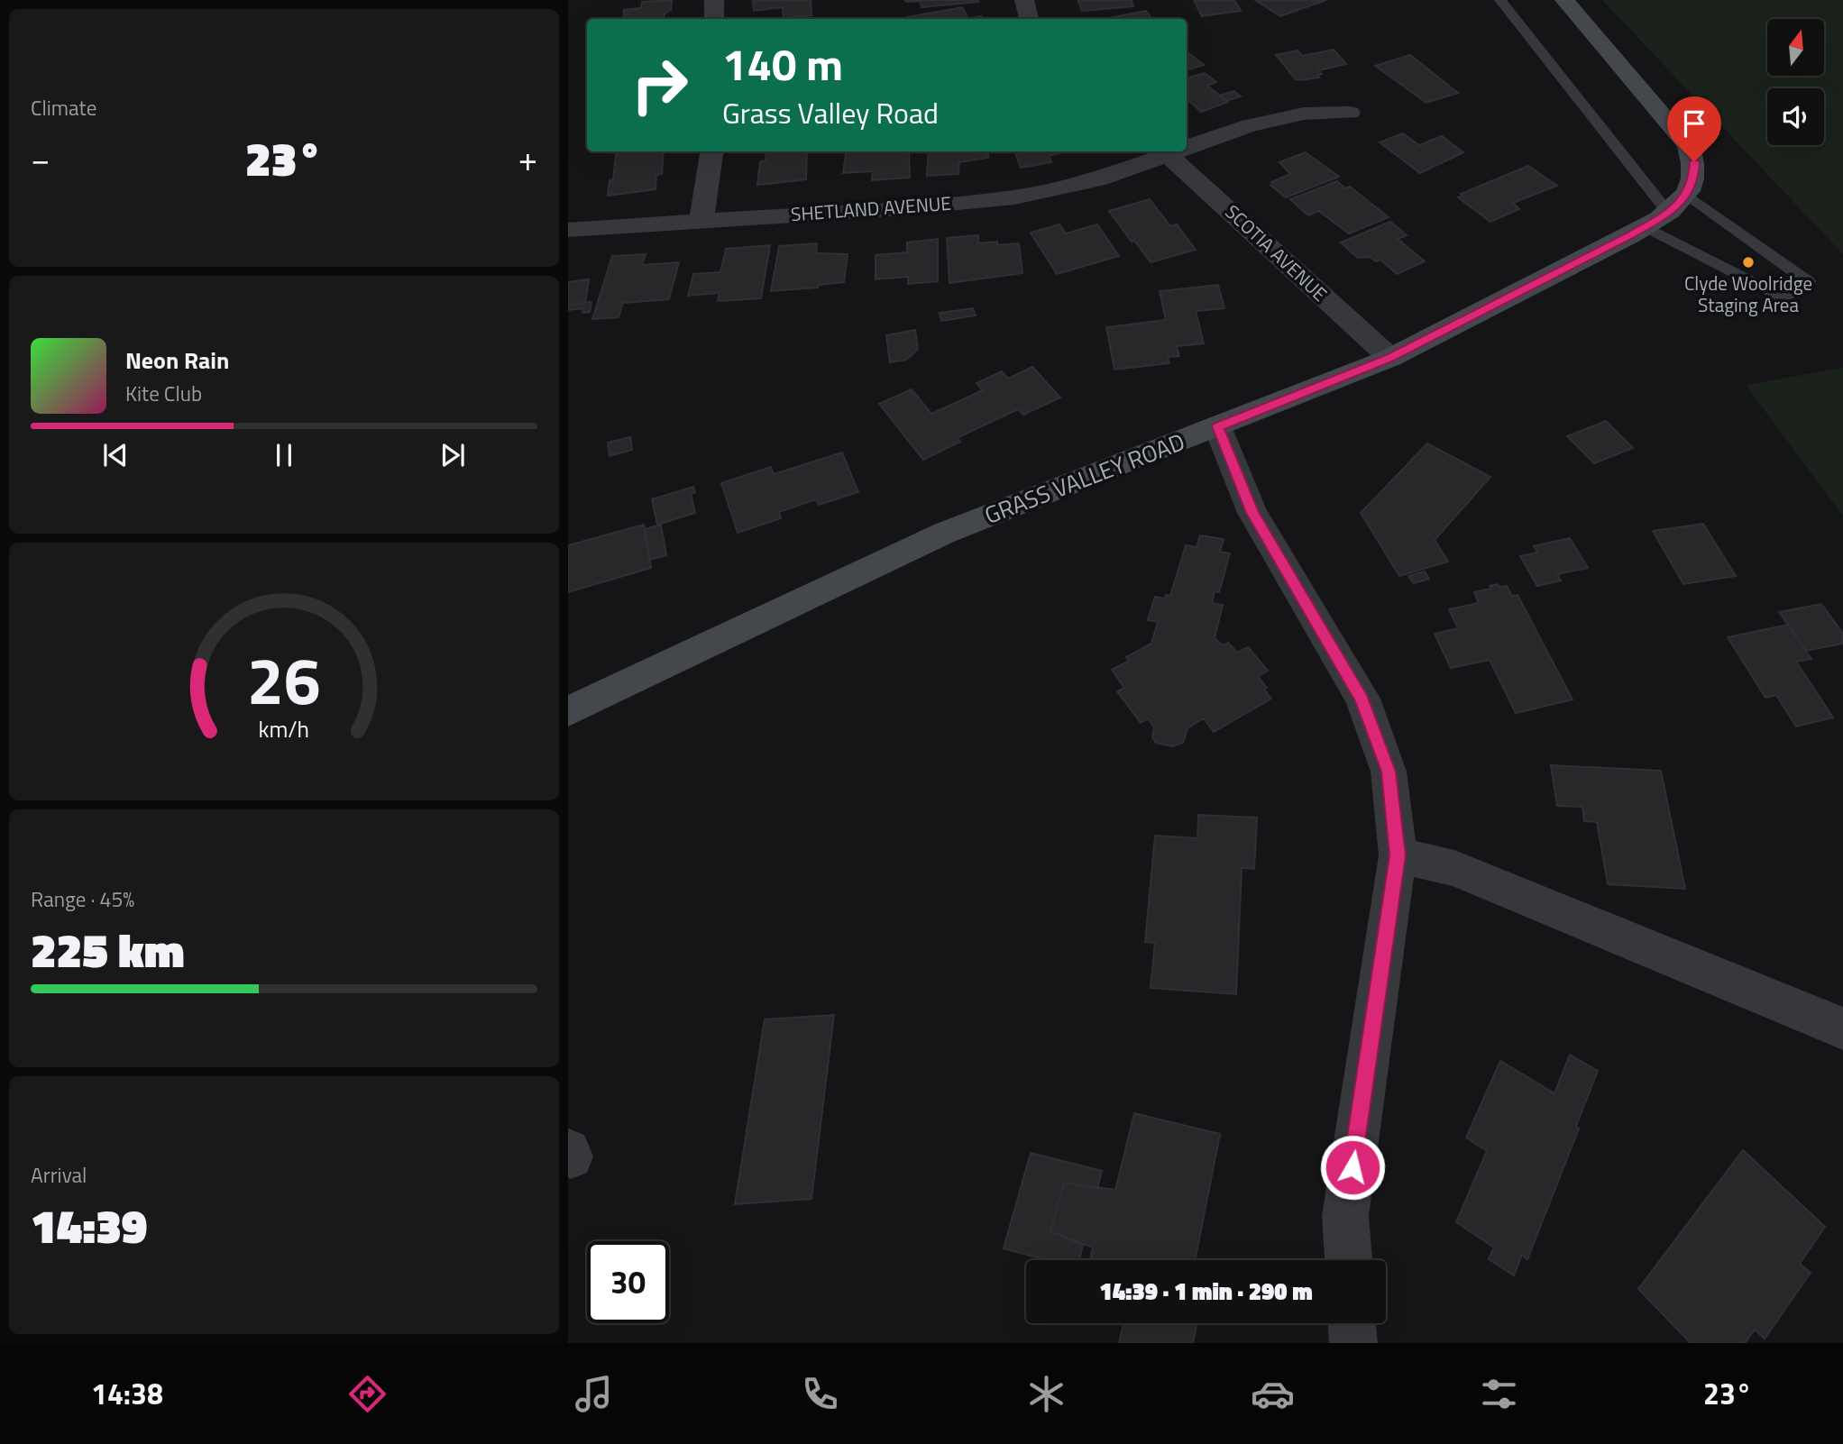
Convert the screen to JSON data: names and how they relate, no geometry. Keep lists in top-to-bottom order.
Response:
{
  "streets": {
    "main road": ["GRASS VALLEY ROAD"],
    "street": ["SHETLAND AVENUE", "SCOTIA AVENUE"]
  },
  "crossings": [
    ["SHETLAND AVENUE", "SCOTIA AVENUE"],
    ["SCOTIA AVENUE", "GRASS VALLEY ROAD"]
  ],
  "places": ["Clyde Woolridge Staging Area"],
  "north": "top",
  "page": {
    "tile": [
      "Climate",
      ["Range · 45%", "225 km"],
      ["Arrival", "14:39"]
    ],
    "turn": ["140 m", "Grass Valley Road"],
    "heat": ["−", "23°", "+"],
    "song": ["Neon Rain", "Kite Club"],
    "limit": "30",
    "trip": "14:39 · 1 min · 290 m",
    "tabs": ["14:38", "23°"],
    "gauge": ["26", "km/h"]
  }
}
